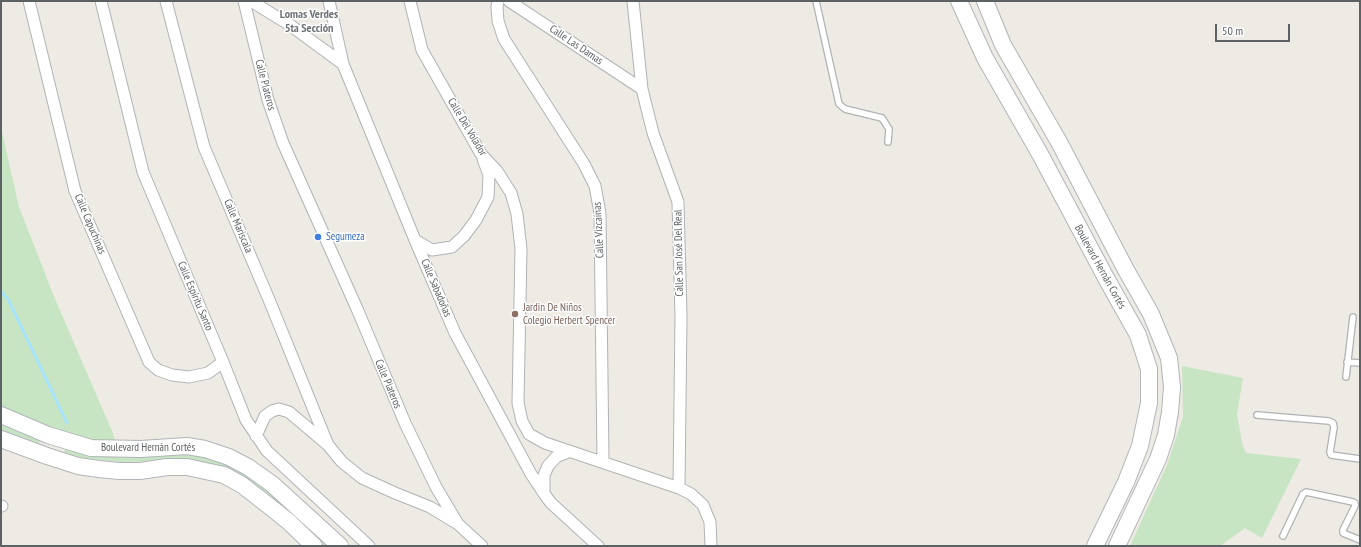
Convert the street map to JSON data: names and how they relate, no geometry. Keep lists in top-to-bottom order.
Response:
{
  "streets": {
    "main road": ["Boulevard Hernán Cortés"],
    "street": [
      "Calle Las Damas",
      "Calle Plateros",
      "Calle Del Volador",
      "Calle Capuchinas",
      "Calle Mariscala",
      "Calle Vizcaínas",
      "Calle San José Del Real",
      "Calle Sabadoñas",
      "Calle Espíritu Santo"
    ]
  },
  "crossings": [
    ["Calle Las Damas", "Calle San José Del Real"],
    ["Calle Del Volador", "Calle Vizcaínas"],
    ["Calle Capuchinas", "Calle Espíritu Santo"]
  ],
  "districts": ["Lomas Verdes 5ta Sección"],
  "places": ["Segumeza", "Jardin De Niños Colegio Herbert Spencer"],
  "scale_bar": "50 m"
}
